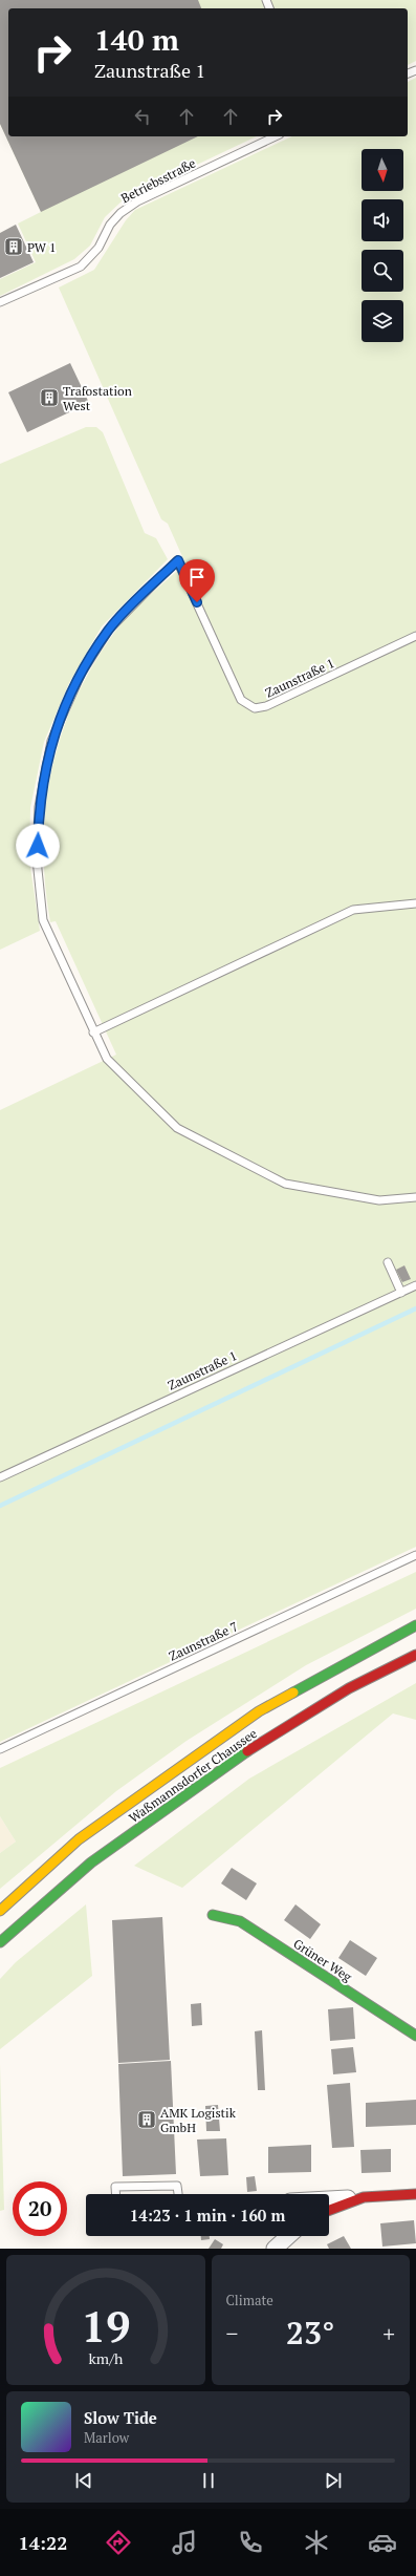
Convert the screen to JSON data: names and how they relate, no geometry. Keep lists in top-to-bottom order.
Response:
{
  "streets": {
    "main road": ["Waßmannsdorfer Chaussee", "Grüner Weg"],
    "lane": ["Betriebsstraße", "Zaunstraße 1", "Zaunstraße 7"]
  },
  "places": {
    "building": ["PW 1", "Trafostation West", "AMK Logistik GmbH"]
  },
  "north": "bottom",
  "page": {
    "turn": ["140 m", "Zaunstraße 1"],
    "limit": "20",
    "trip": "14:23 · 1 min · 160 m",
    "tile": "Climate",
    "heat": ["−", "23°", "+"],
    "song": ["Slow Tide", "Marlow"],
    "tabs": "14:22",
    "gauge": ["19", "km/h"]
  }
}
